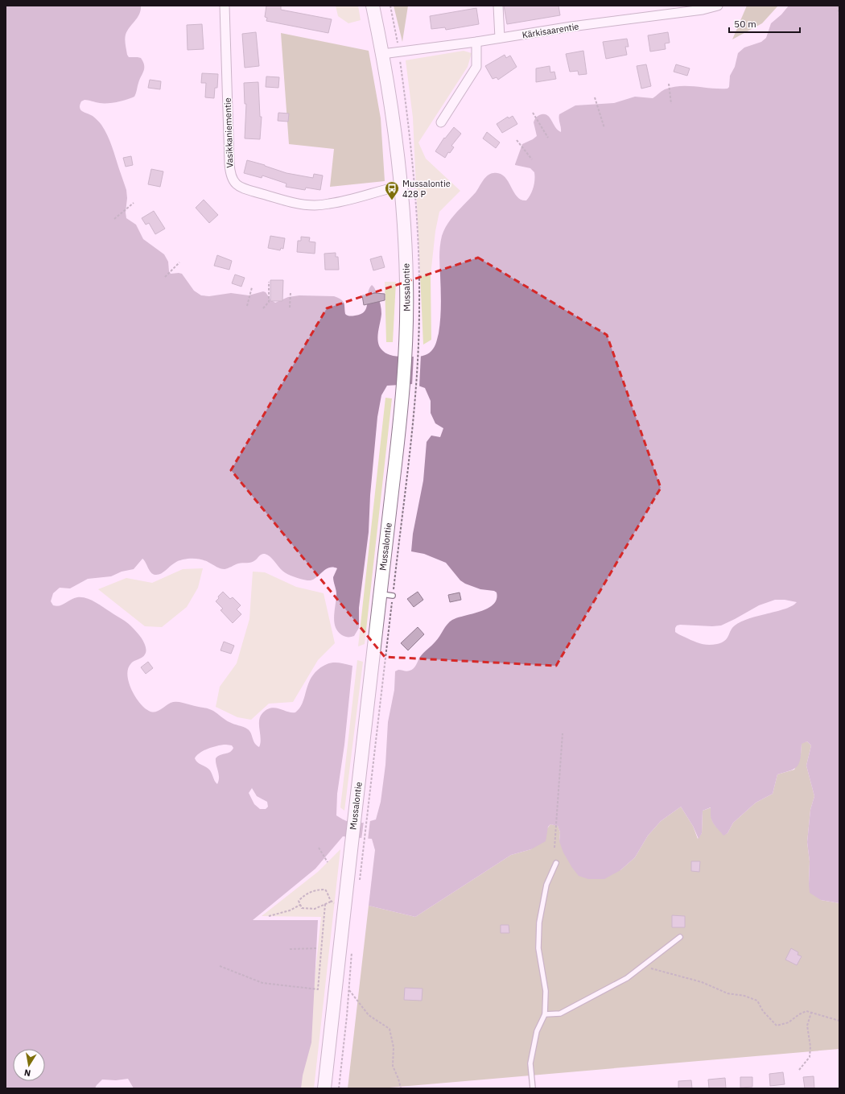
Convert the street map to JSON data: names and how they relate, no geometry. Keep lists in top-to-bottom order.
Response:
{
  "streets": {
    "main road": ["Mussalontie"],
    "street": ["Kärkisaarentie", "Vasikkaniementie"]
  },
  "crossings": [
    ["Kärkisaarentie", "Mussalontie"],
    ["Vasikkaniementie", "Mussalontie"]
  ],
  "places": {
    "bus stop": ["Mussalontie 428 P"]
  },
  "scale_bar": "50 m",
  "north": "bottom"
}
